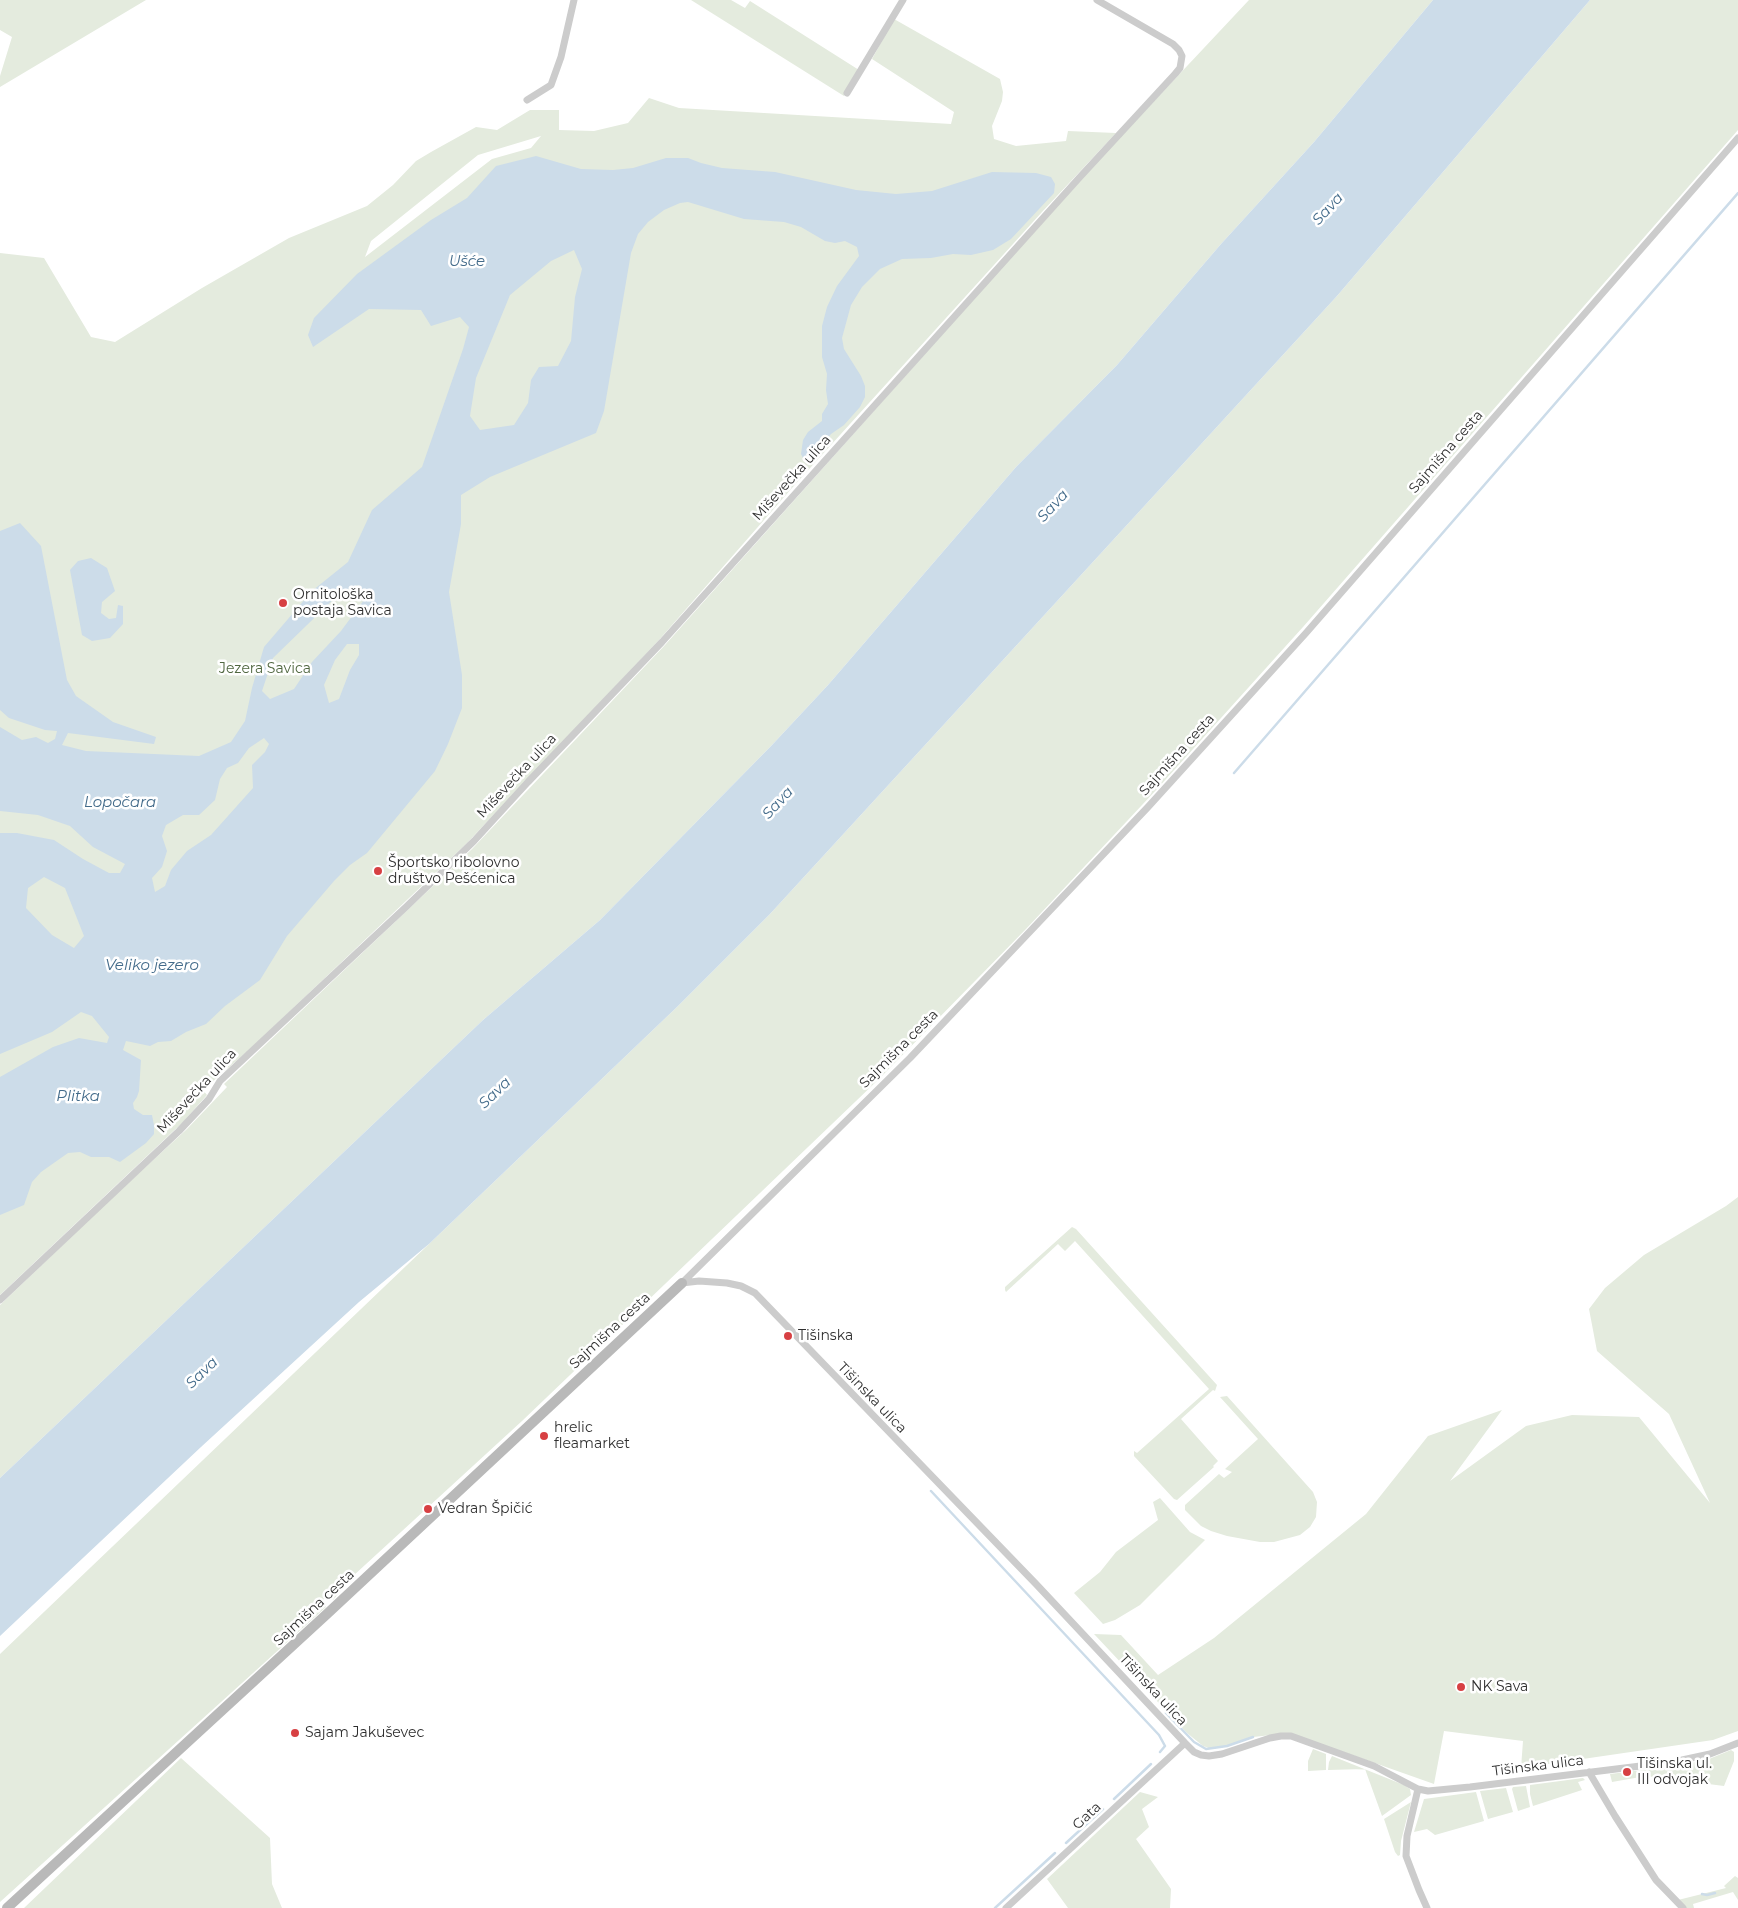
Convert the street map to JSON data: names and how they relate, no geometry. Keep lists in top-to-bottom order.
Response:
{
  "streets": {
    "street": [
      "Sajmišna cesta",
      "Miševečka ulica",
      "Tišinska ulica",
      "Gata"
    ]
  },
  "crossings": [
    ["Sajmišna cesta", "Tišinska ulica"],
    ["Tišinska ulica", "Gata"]
  ],
  "water": [
    "Sava",
    "Ušće",
    "Lopočara",
    "Veliko jezero",
    "Plitka"
  ],
  "parks": ["Jezera Savica"],
  "places": [
    "Ornitološka postaja Savica",
    "Športsko ribolovno društvo Pešćenica",
    "Tišinska",
    "hrelic fleamarket",
    "Vedran Špičić",
    "NK Sava",
    "Sajam Jakuševec",
    "Tišinska ul. III odvojak"
  ]
}
